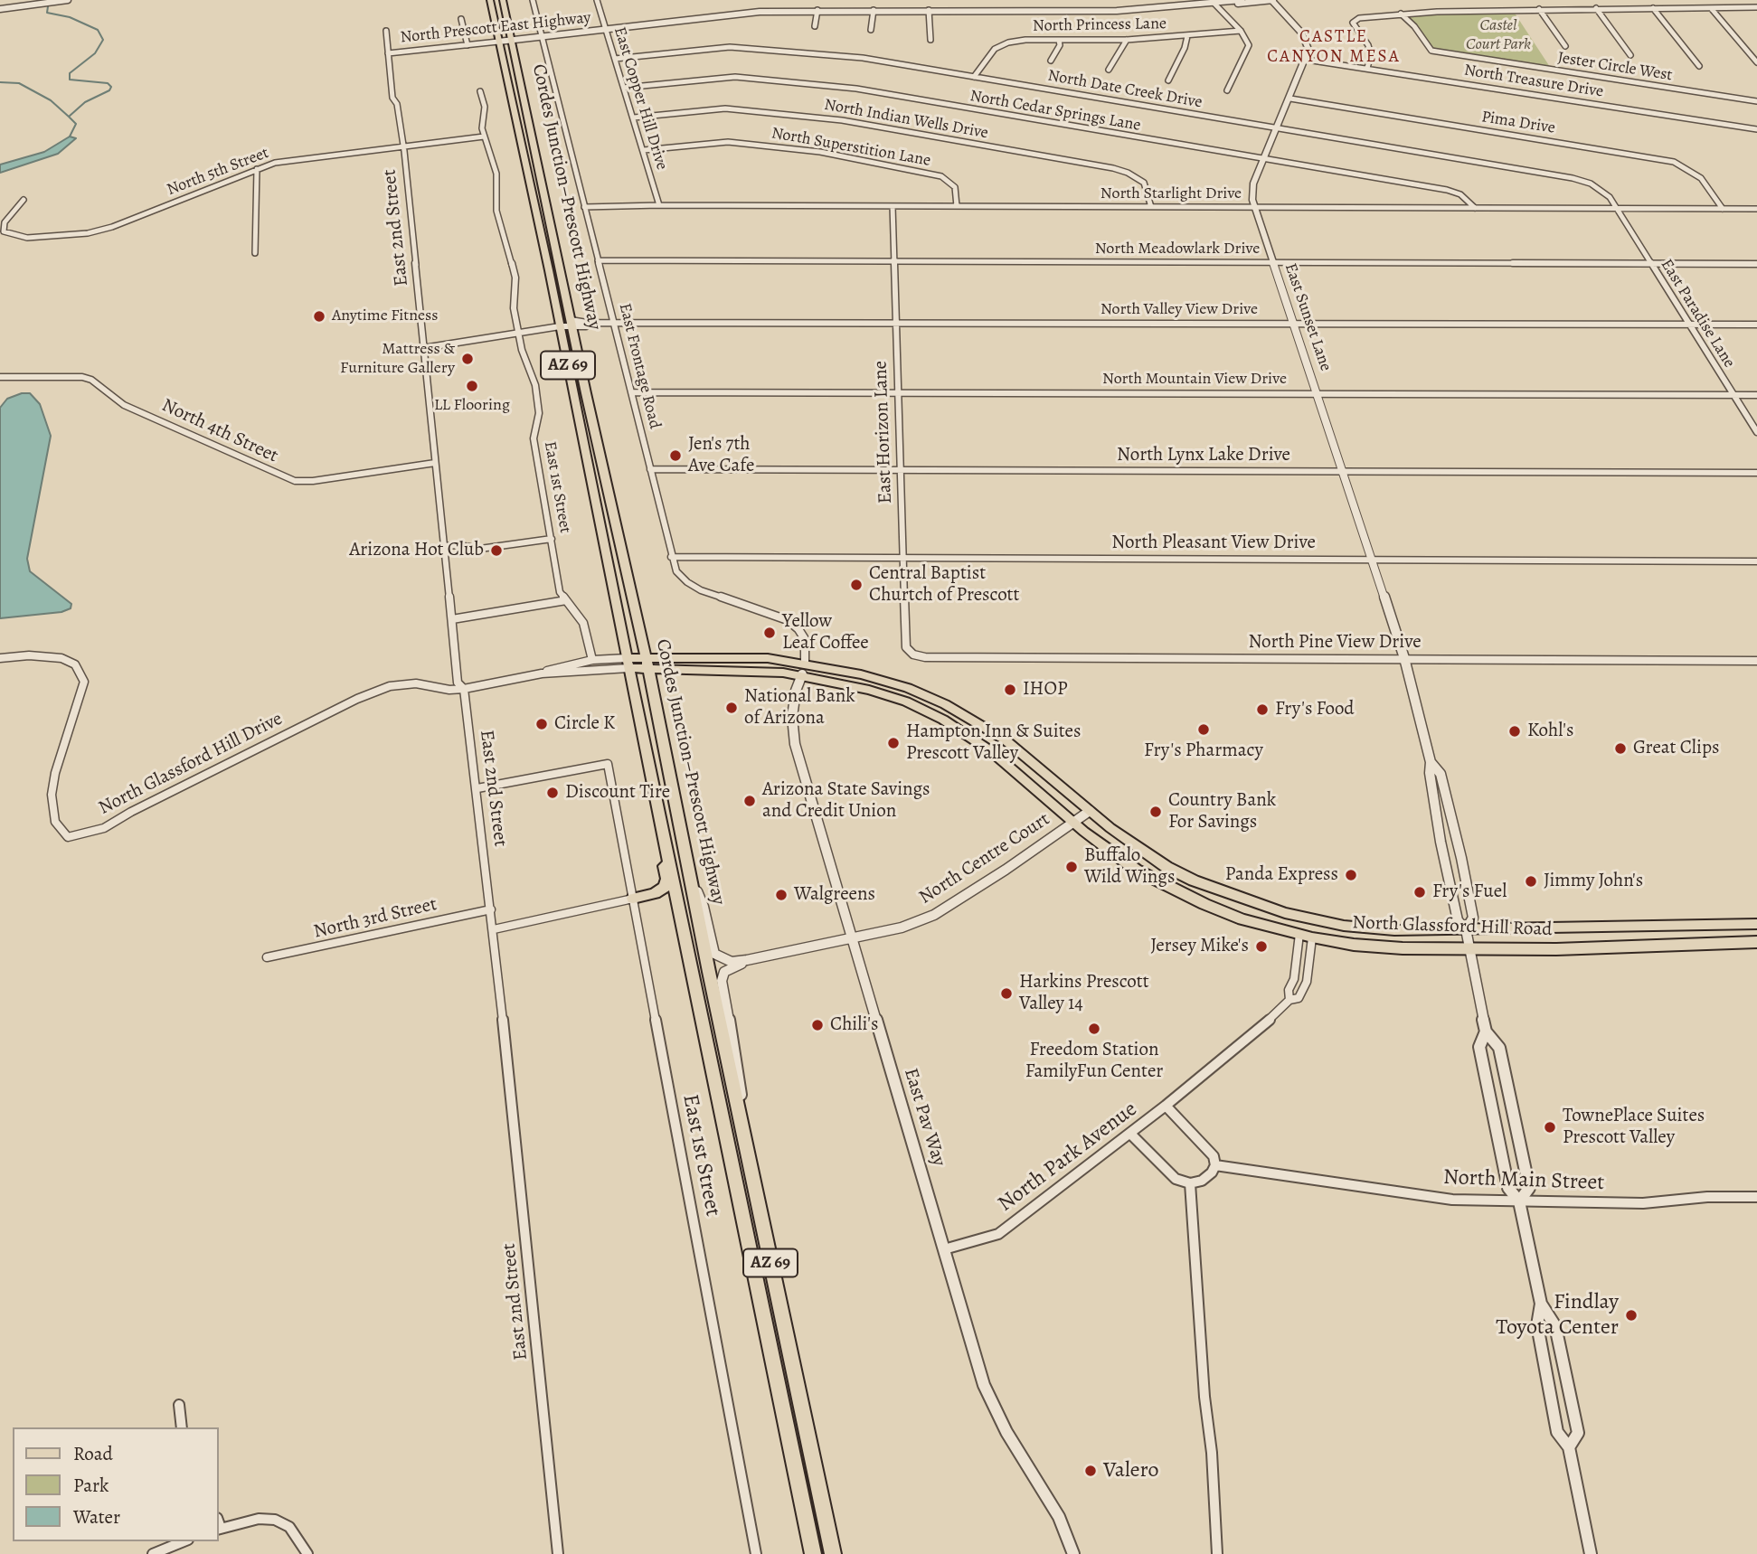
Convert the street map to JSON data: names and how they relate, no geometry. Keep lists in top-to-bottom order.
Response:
{
  "streets": {
    "main road": [
      "Cordes Junction–Prescott Highway",
      "AZ 69",
      "North Glassford Hill Drive",
      "North Glassford Hill Road"
    ],
    "street": [
      "North Princess Lane",
      "North Prescott East Highway",
      "Jester Circle West",
      "North Treasure Drive",
      "North Date Creek Drive",
      "East Copper Hill Drive",
      "North Cedar Springs Lane",
      "North Indian Wells Drive",
      "Pima Drive",
      "North Superstition Lane",
      "North 5th Street",
      "North Starlight Drive",
      "East 2nd Street",
      "North Meadowlark Drive",
      "North Valley View Drive",
      "East Paradise Lane",
      "East Sunset Lane",
      "East Frontage Road",
      "North Mountain View Drive",
      "North 4th Street",
      "East Horizon Lane",
      "North Lynx Lake Drive",
      "East 1st Street",
      "North Pleasant View Drive",
      "North Pine View Drive",
      "North Centre Court",
      "North 3rd Street",
      "East Pav Way",
      "North Park Avenue",
      "North Main Street"
    ]
  },
  "crossings": [
    ["North Princess Lane", "North Date Creek Drive"],
    ["North Prescott East Highway", "East Copper Hill Drive"],
    ["North Prescott East Highway", "Cordes Junction–Prescott Highway"],
    ["North Prescott East Highway", "East 2nd Street"],
    ["North Prescott East Highway", "East Frontage Road"],
    ["North Treasure Drive", "East Sunset Lane"],
    ["North Date Creek Drive", "East Copper Hill Drive"],
    ["North Date Creek Drive", "North Starlight Drive"],
    ["North Date Creek Drive", "East Paradise Lane"],
    ["North Date Creek Drive", "East Sunset Lane"],
    ["East Copper Hill Drive", "North Cedar Springs Lane"],
    ["East Copper Hill Drive", "North Indian Wells Drive"],
    ["East Copper Hill Drive", "North Superstition Lane"],
    ["East Copper Hill Drive", "North Starlight Drive"],
    ["North Cedar Springs Lane", "North Starlight Drive"],
    ["North Cedar Springs Lane", "East Sunset Lane"],
    ["North Indian Wells Drive", "North Starlight Drive"],
    ["Pima Drive", "North Starlight Drive"],
    ["Pima Drive", "East Sunset Lane"],
    ["North Superstition Lane", "North Starlight Drive"],
    ["North 5th Street", "East 2nd Street"],
    ["North 5th Street", "East 1st Street"],
    ["North Starlight Drive", "East Paradise Lane"],
    ["North Starlight Drive", "East Sunset Lane"],
    ["North Starlight Drive", "East Frontage Road"],
    ["North Starlight Drive", "East Horizon Lane"],
    ["Cordes Junction–Prescott Highway", "North Valley View Drive"],
    ["Cordes Junction–Prescott Highway", "North Glassford Hill Drive"],
    ["Cordes Junction–Prescott Highway", "North Centre Court"],
    ["East 2nd Street", "North Valley View Drive"],
    ["East 2nd Street", "North 4th Street"],
    ["East 2nd Street", "East 1st Street"],
    ["East 2nd Street", "North Glassford Hill Drive"],
    ["East 2nd Street", "North 3rd Street"],
    ["North Meadowlark Drive", "East Paradise Lane"],
    ["North Meadowlark Drive", "East Sunset Lane"],
    ["North Meadowlark Drive", "East Frontage Road"],
    ["North Meadowlark Drive", "East Horizon Lane"],
    ["North Valley View Drive", "East Paradise Lane"],
    ["North Valley View Drive", "East Sunset Lane"],
    ["North Valley View Drive", "East Frontage Road"],
    ["North Valley View Drive", "East Horizon Lane"],
    ["North Valley View Drive", "East 1st Street"],
    ["East Paradise Lane", "North Mountain View Drive"],
    ["East Sunset Lane", "North Mountain View Drive"],
    ["East Sunset Lane", "North Lynx Lake Drive"],
    ["East Sunset Lane", "North Pleasant View Drive"],
    ["East Sunset Lane", "North Pine View Drive"],
    ["East Frontage Road", "North Mountain View Drive"],
    ["East Frontage Road", "North Lynx Lake Drive"],
    ["East Frontage Road", "North Pleasant View Drive"],
    ["East Frontage Road", "North Glassford Hill Drive"],
    ["East Frontage Road", "North Glassford Hill Road"],
    ["North Mountain View Drive", "East Horizon Lane"],
    ["East Horizon Lane", "North Lynx Lake Drive"],
    ["East Horizon Lane", "North Pleasant View Drive"],
    ["East Horizon Lane", "North Pine View Drive"],
    ["East 1st Street", "North Glassford Hill Drive"],
    ["North Glassford Hill Drive", "North Glassford Hill Road"],
    ["North Glassford Hill Drive", "East Pav Way"],
    ["North Centre Court", "North Glassford Hill Road"],
    ["North Centre Court", "East Pav Way"],
    ["North Glassford Hill Road", "East Pav Way"],
    ["North Glassford Hill Road", "North Park Avenue"],
    ["East Pav Way", "North Park Avenue"]
  ],
  "districts": ["CASTLE CANYON MESA"],
  "parks": ["Castel Court Park"],
  "places": [
    "Anytime Fitness",
    "Mattress & Furniture Gallery",
    "LL Flooring",
    "Jen's 7th Ave Cafe",
    "Arizona Hot Club",
    "Central Baptist Churtch of Prescott",
    "Yellow Leaf Coffee",
    "IHOP",
    "National Bank of Arizona",
    "Fry's Food",
    "Circle K",
    "Fry's Pharmacy",
    "Kohl's",
    "Hampton Inn & Suites Prescott Valley",
    "Great Clips",
    "Discount Tire",
    "Arizona State Savings and Credit Union",
    "Country Bank For Savings",
    "Buffalo Wild Wings",
    "Panda Express",
    "Jimmy John's",
    "Fry's Fuel",
    "Walgreens",
    "Jersey Mike's",
    "Harkins Prescott Valley 14",
    "Chili's",
    "Freedom Station FamilyFun Center",
    "TownePlace Suites Prescott Valley",
    "Findlay Toyota Center",
    "Valero"
  ],
  "legend": ["Road", "Park", "Water"]
}
